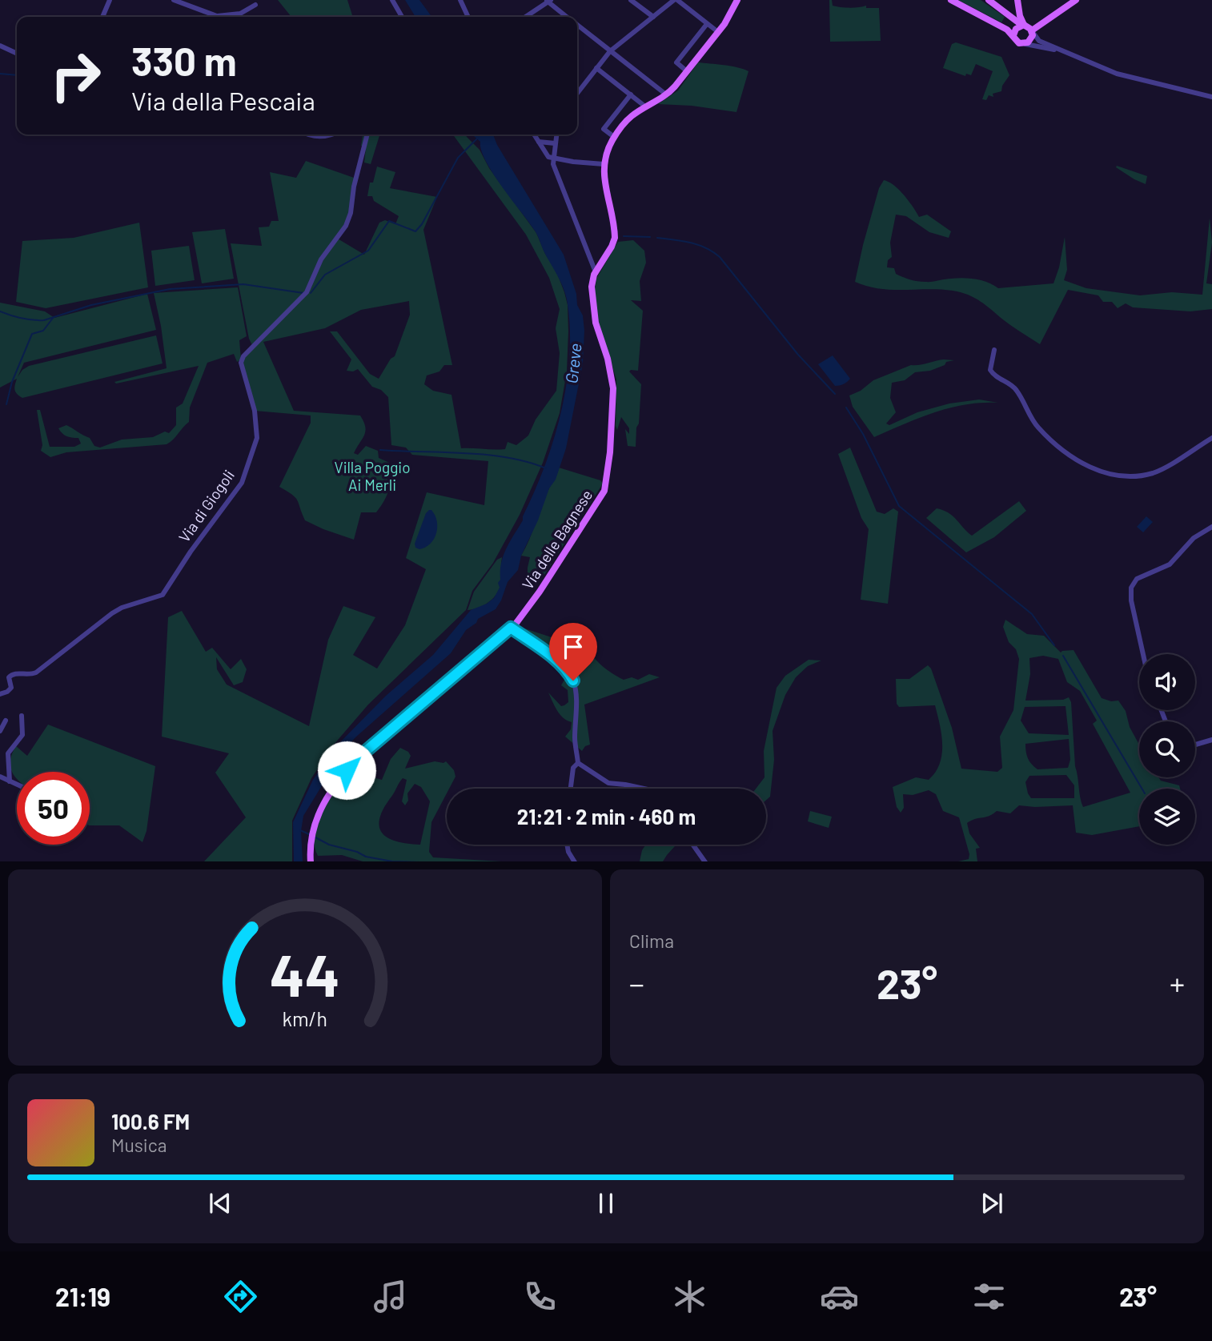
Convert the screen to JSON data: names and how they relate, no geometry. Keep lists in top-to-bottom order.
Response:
{
  "streets": {
    "main road": ["Via delle Bagnese"],
    "street": ["Via di Giogoli"]
  },
  "water": ["Greve"],
  "parks": ["Villa Poggio Ai Merli"],
  "page": {
    "turn": ["330 m", "Via della Pescaia"],
    "limit": "50",
    "trip": "21:21 · 2 min · 460 m",
    "tile": "Clima",
    "heat": ["−", "23°", "+"],
    "song": ["100.6 FM", "Musica"],
    "tabs": ["21:19", "23°"],
    "gauge": ["44", "km/h"]
  }
}
